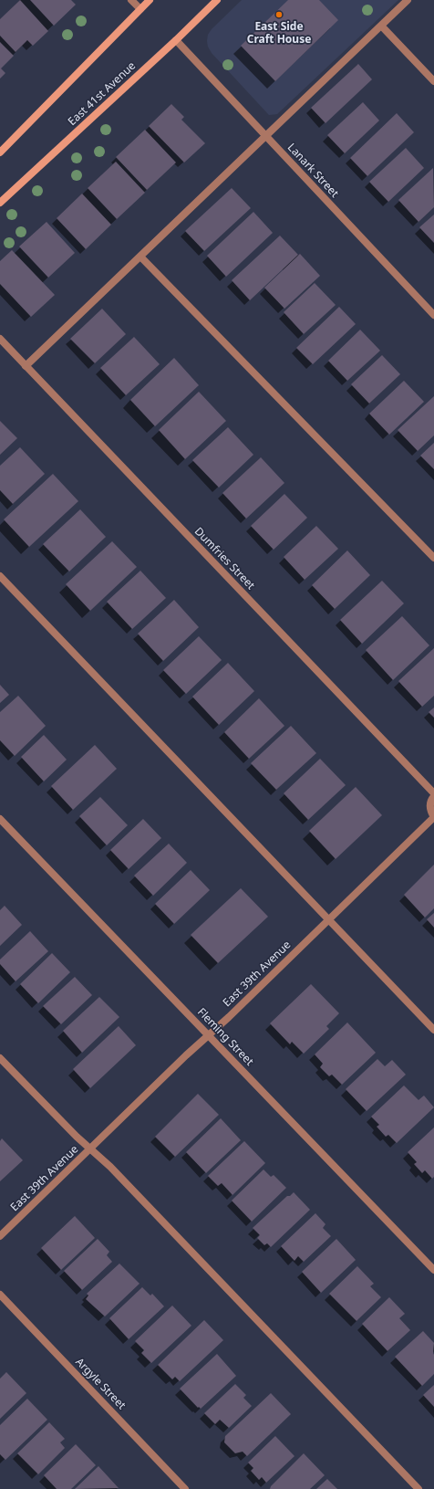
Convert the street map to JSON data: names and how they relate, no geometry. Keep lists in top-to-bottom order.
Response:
{
  "streets": {
    "main road": ["East 41st Avenue"],
    "street": [
      "Lanark Street",
      "Dumfries Street",
      "East 39th Avenue",
      "Fleming Street",
      "Argyle Street"
    ]
  },
  "crossings": [
    ["East 41st Avenue", "Lanark Street"],
    ["East 39th Avenue", "Fleming Street"]
  ],
  "places": ["East Side Craft House"]
}
